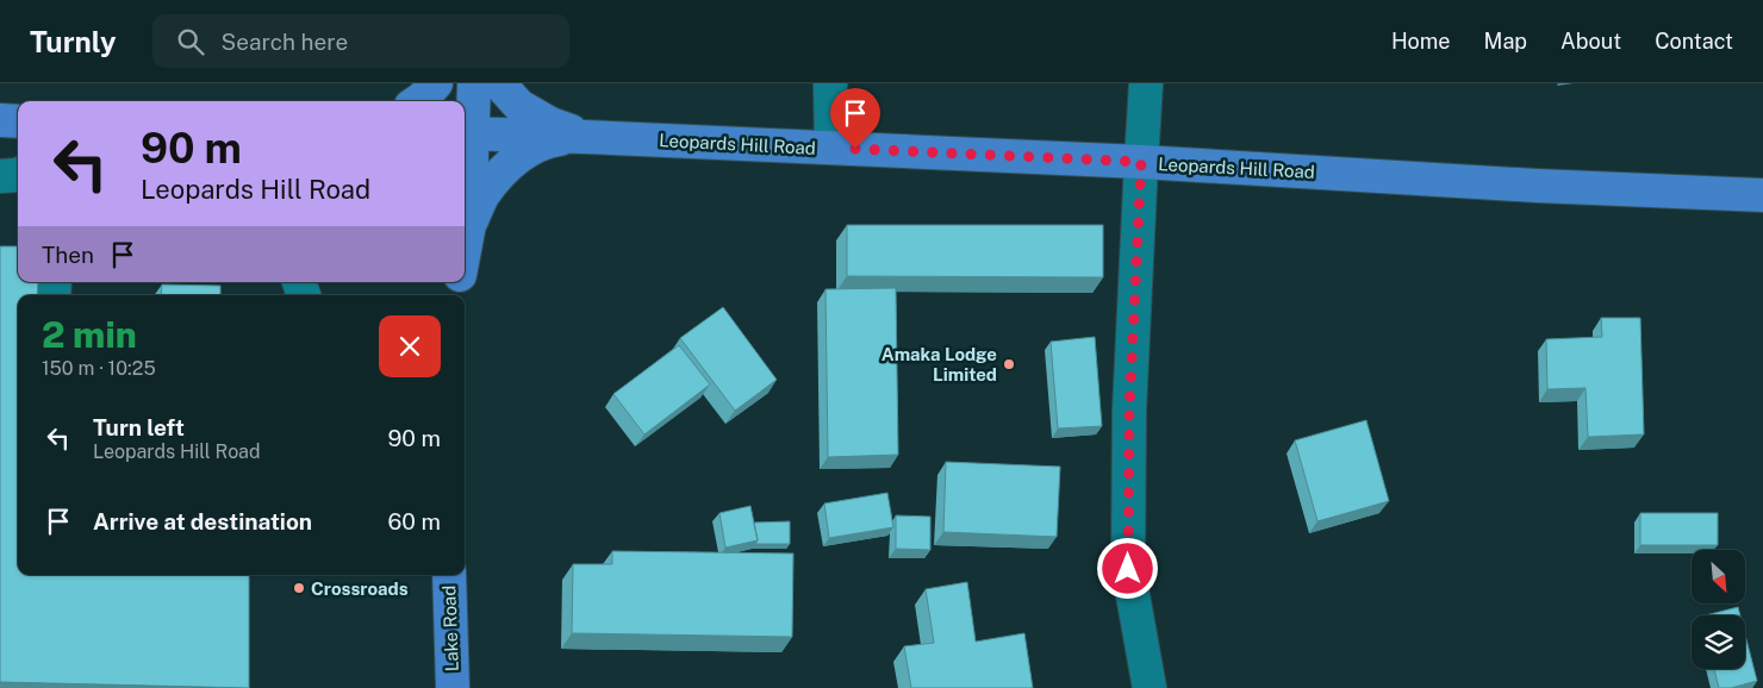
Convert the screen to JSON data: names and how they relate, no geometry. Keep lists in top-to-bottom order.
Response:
{
  "streets": {
    "main road": ["Leopards Hill Road", "Lake Road"]
  },
  "places": ["Amaka Lodge Limited", "Crossroads"],
  "north": "bottom right",
  "page": {
    "header": "Turnly",
    "search": "Search here",
    "nav": [
      "Home",
      "Map",
      "About",
      "Contact"
    ],
    "turn": ["90 m", "Leopards Hill Road"],
    "then": "Then",
    "heading": ["2 min", "150 m · 10:25"],
    "list": [
      {
        "name": "Turn left",
        "note": "Leopards Hill Road",
        "value": "90 m"
      },
      {
        "name": "Arrive at destination",
        "value": "60 m"
      }
    ]
  }
}
